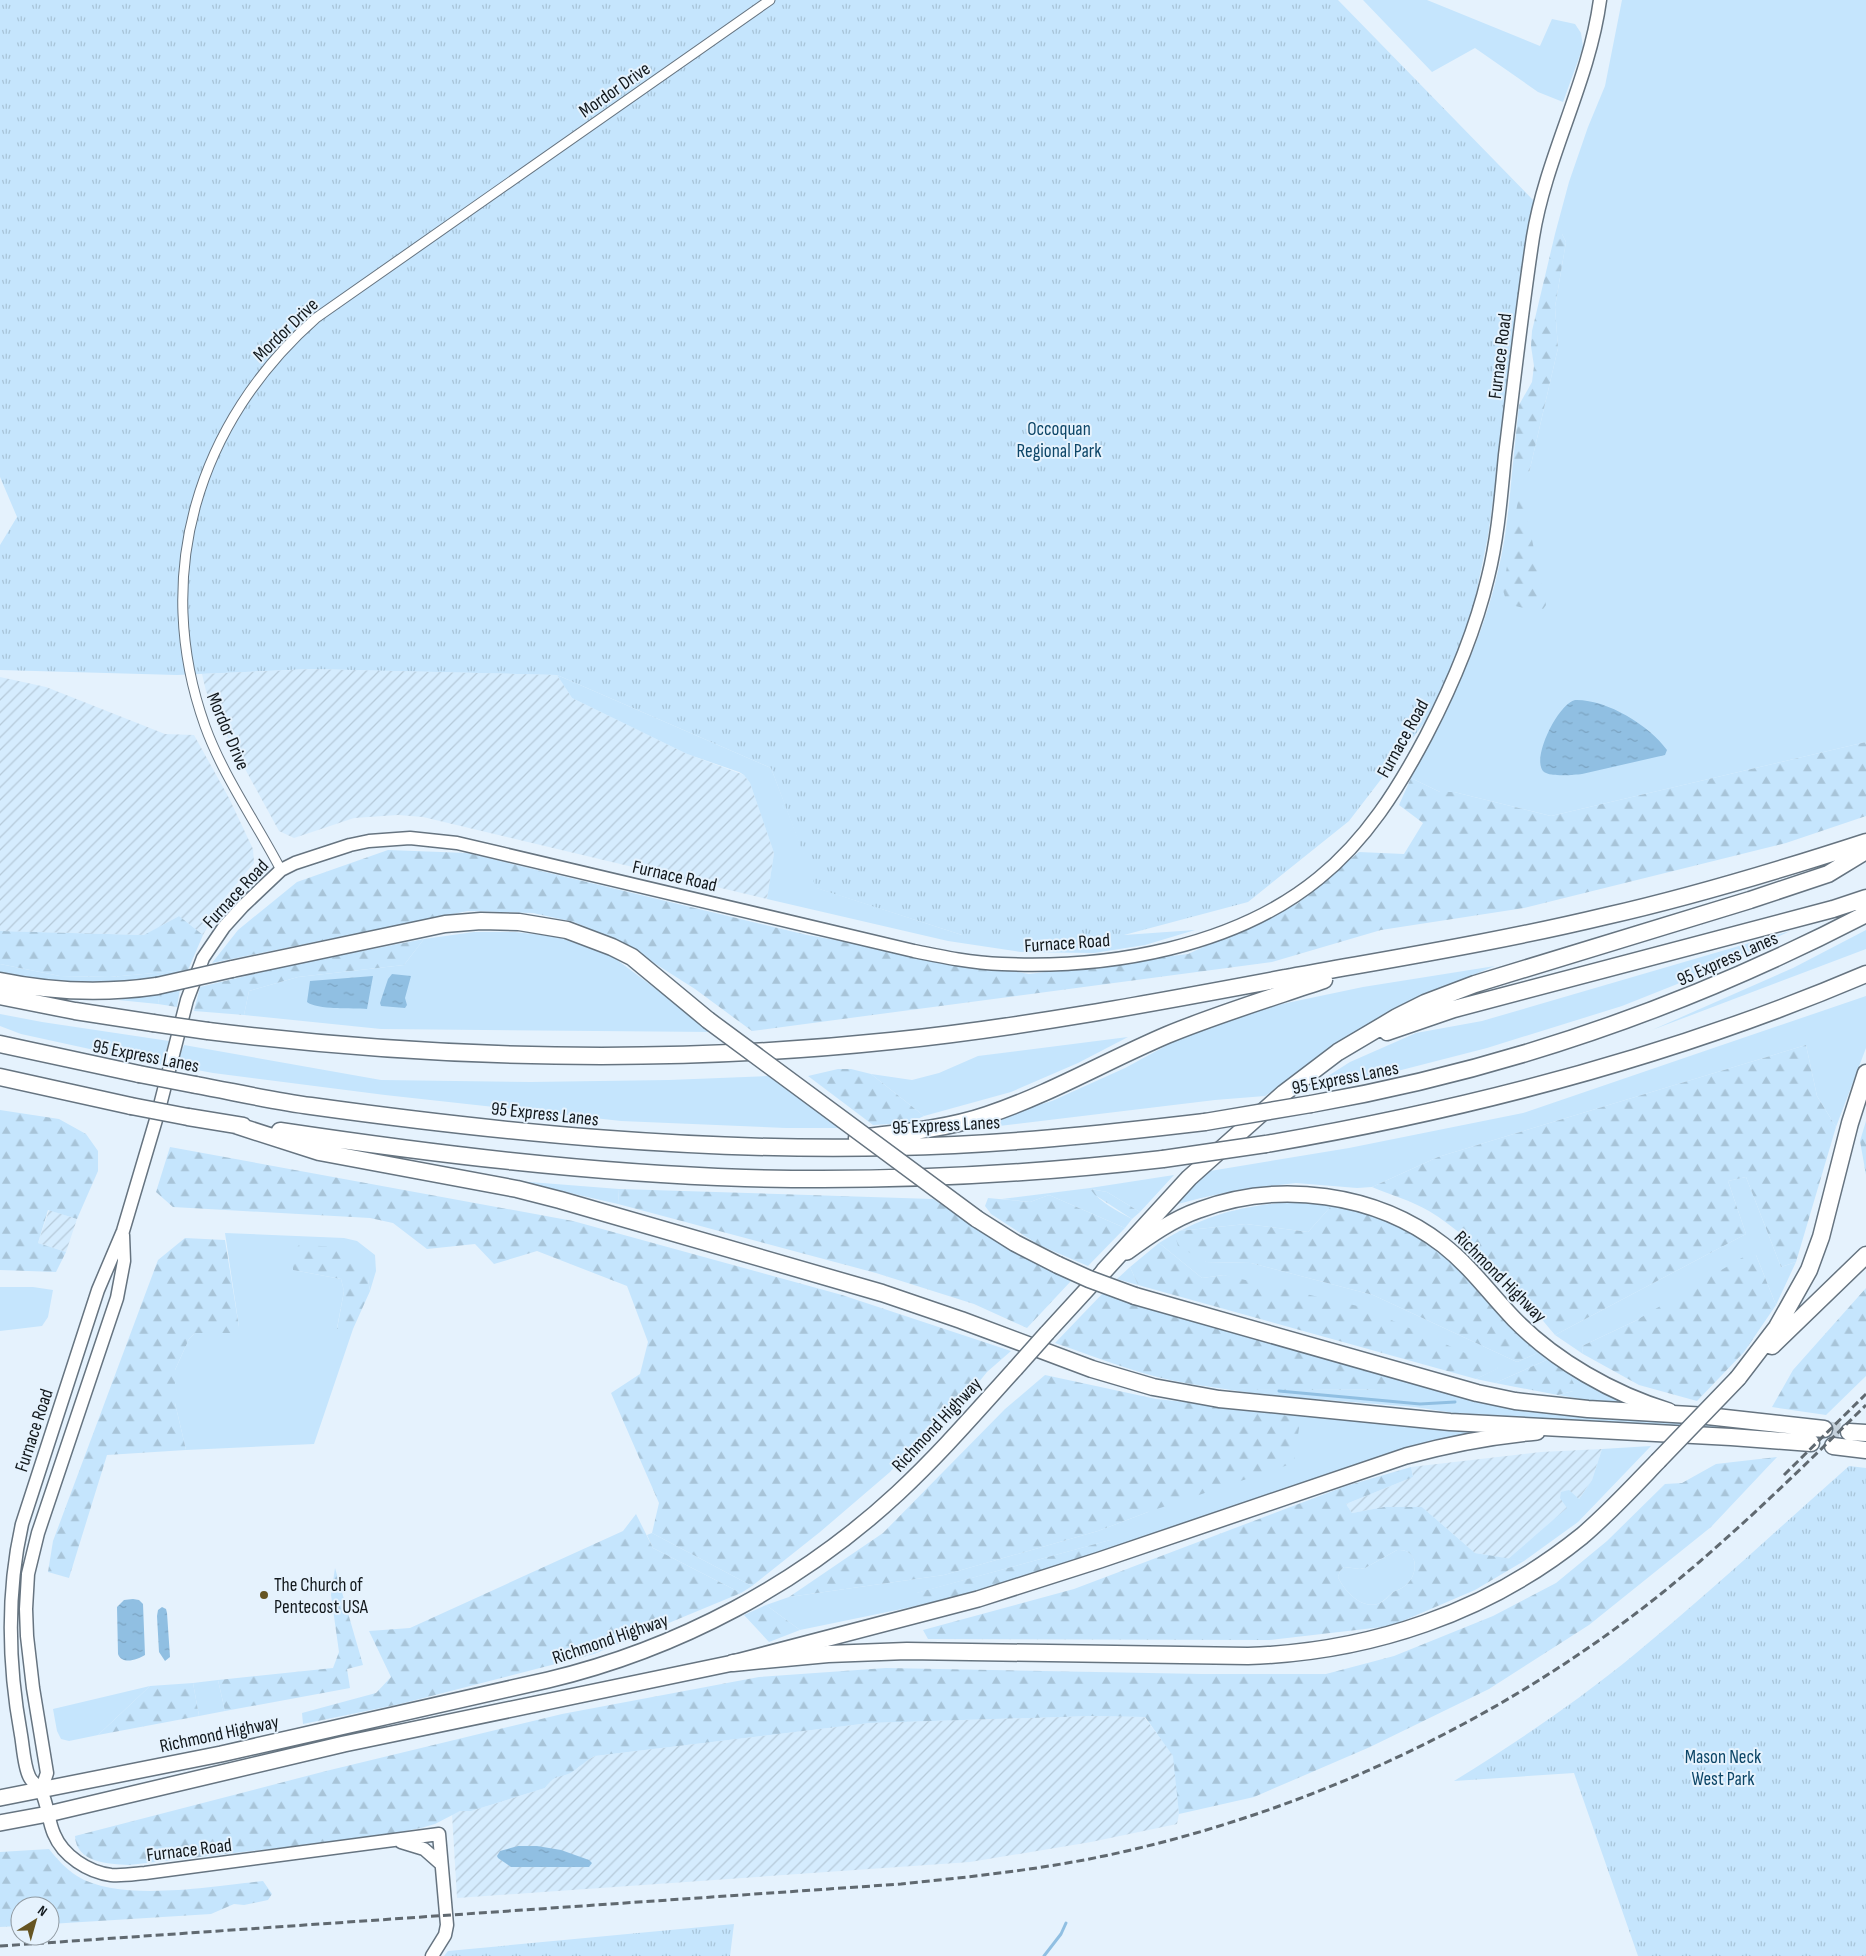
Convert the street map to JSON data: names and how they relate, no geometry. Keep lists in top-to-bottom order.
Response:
{
  "streets": {
    "highway": ["95 Express Lanes", "Richmond Highway"],
    "main road": ["Furnace Road"],
    "street": ["Mordor Drive"]
  },
  "crossings": [
    ["Mordor Drive", "Furnace Road"],
    ["Furnace Road", "Richmond Highway"]
  ],
  "parks": ["Occoquan Regional Park", "Mason Neck West Park"],
  "places": ["The Church of Pentecost USA"],
  "north": "top right"
}
